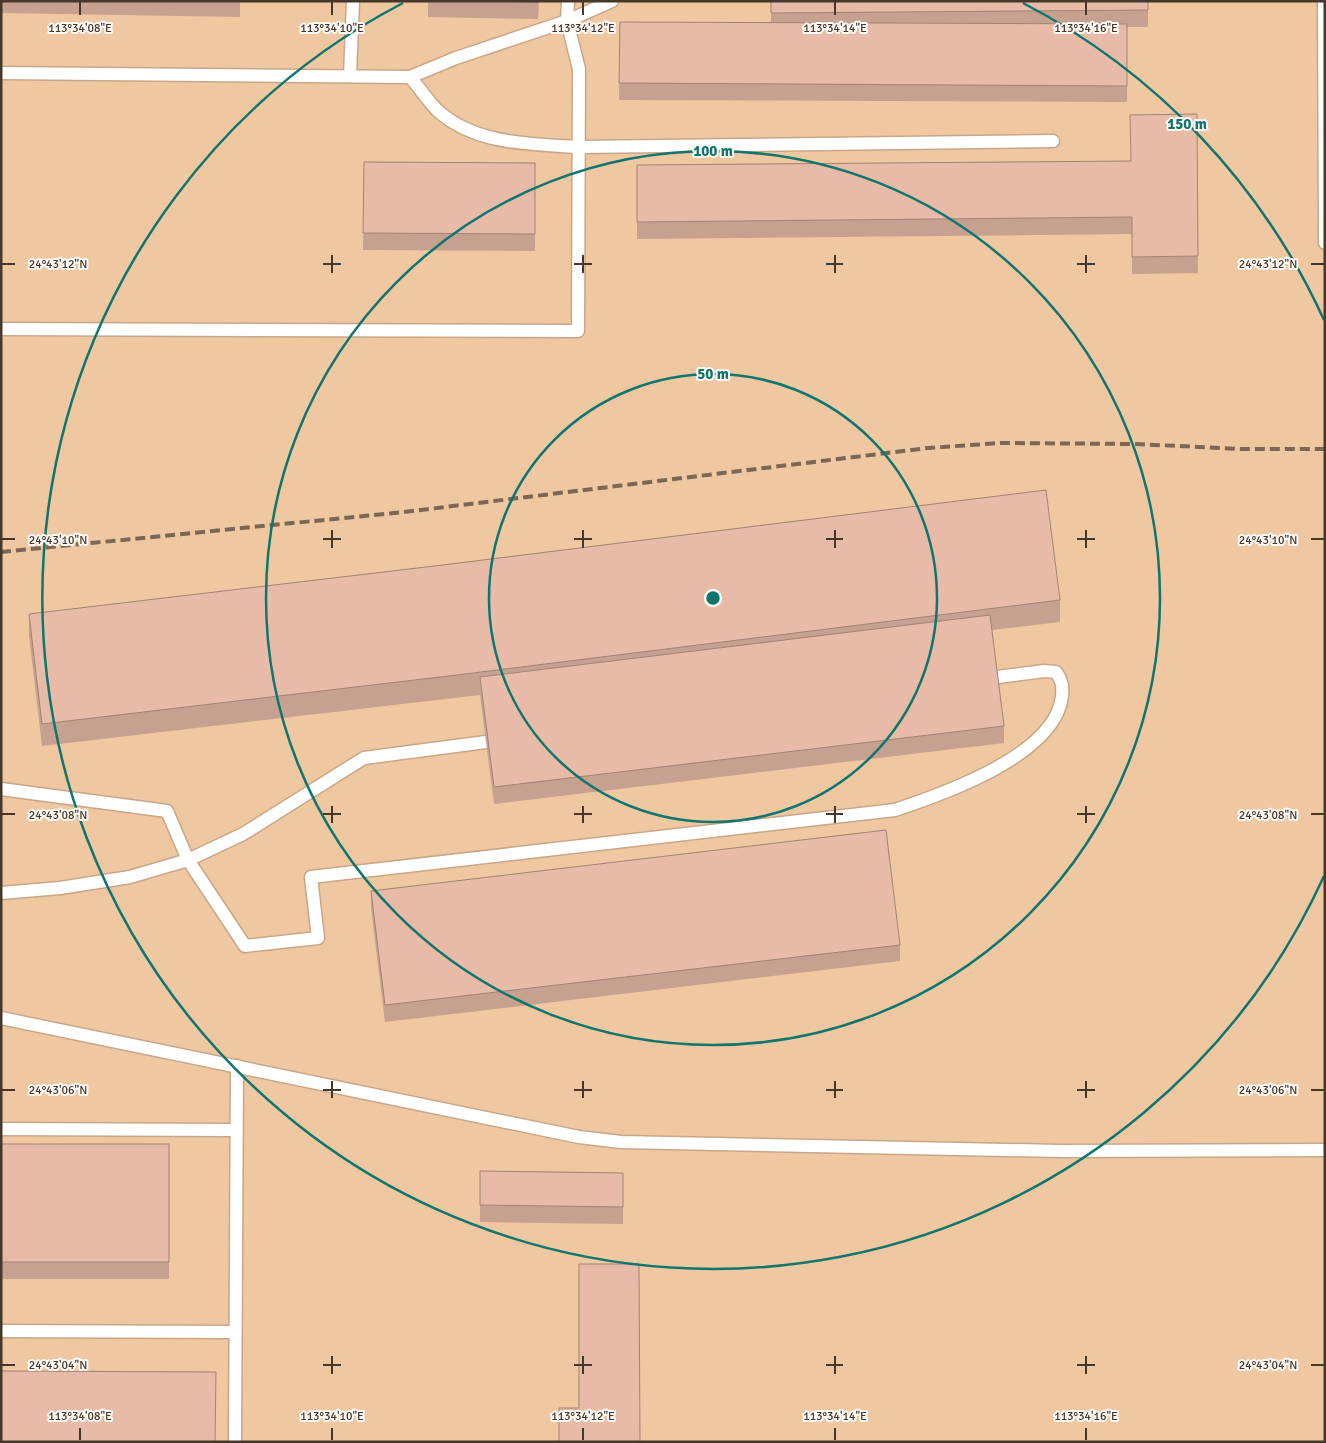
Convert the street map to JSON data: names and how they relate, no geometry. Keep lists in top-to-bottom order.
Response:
{
  "coordinates": [
    "113°34'08\"E",
    "113°34'10\"E",
    "113°34'12\"E",
    "113°34'14\"E",
    "113°34'16\"E",
    "24°43'12\"N",
    "24°43'10\"N",
    "24°43'08\"N",
    "24°43'06\"N",
    "24°43'04\"N"
  ],
  "rings": ["150 m", "100 m", "50 m"]
}
